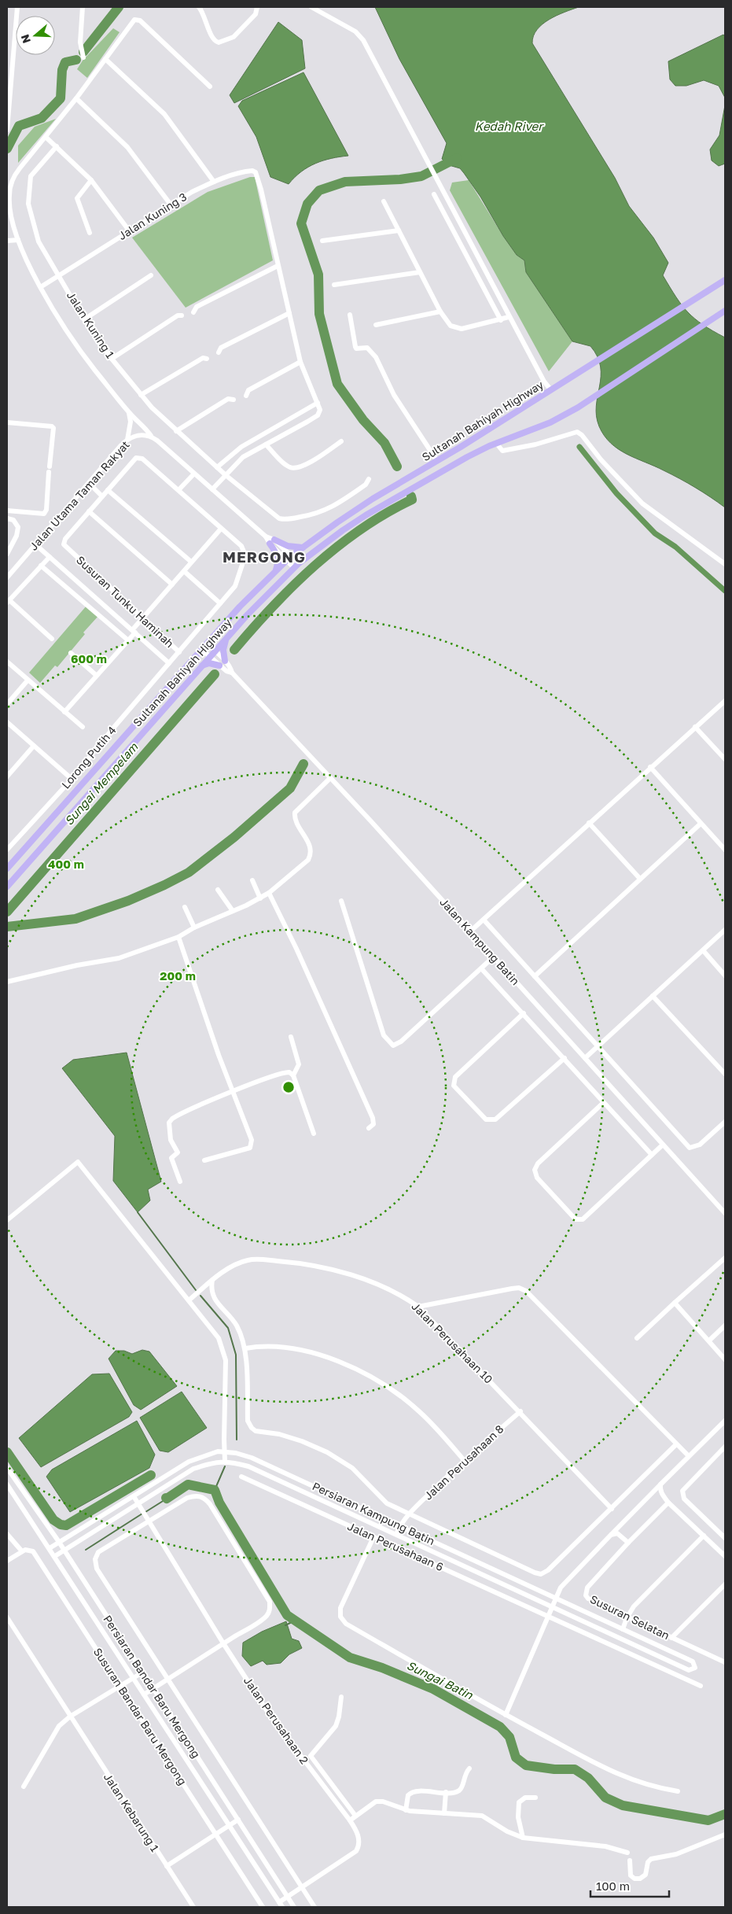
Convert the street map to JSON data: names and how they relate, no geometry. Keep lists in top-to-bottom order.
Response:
{
  "streets": {
    "main road": ["Sultanah Bahiyah Highway"],
    "street": [
      "Jalan Kuning 3",
      "Jalan Kuning 1",
      "Jalan Utama Taman Rakyat",
      "Susuran Tunku Haminah",
      "Lorong Putih 4",
      "Jalan Kampung Batin",
      "Jalan Perusahaan 10",
      "Jalan Perusahaan 8",
      "Persiaran Kampung Batin",
      "Jalan Perusahaan 6",
      "Susuran Selatan",
      "Persiaran Bandar Baru Mergong",
      "Susuran Bandar Baru Mergong",
      "Jalan Perusahaan 2",
      "Jalan Kebarung 1"
    ]
  },
  "crossings": [
    ["Jalan Kuning 3", "Jalan Kuning 1"],
    ["Sultanah Bahiyah Highway", "Jalan Kampung Batin"],
    ["Susuran Tunku Haminah", "Lorong Putih 4"],
    ["Jalan Perusahaan 10", "Jalan Perusahaan 8"],
    ["Jalan Perusahaan 8", "Persiaran Kampung Batin"],
    ["Persiaran Kampung Batin", "Persiaran Bandar Baru Mergong"],
    ["Persiaran Kampung Batin", "Jalan Perusahaan 2"],
    ["Persiaran Bandar Baru Mergong", "Jalan Perusahaan 2"]
  ],
  "districts": ["MERGONG"],
  "water": ["Kedah River", "Sungai Mempelam", "Sungai Batin"],
  "scale_bar": "100 m",
  "north": "left",
  "rings": ["600 m", "400 m", "200 m"]
}
